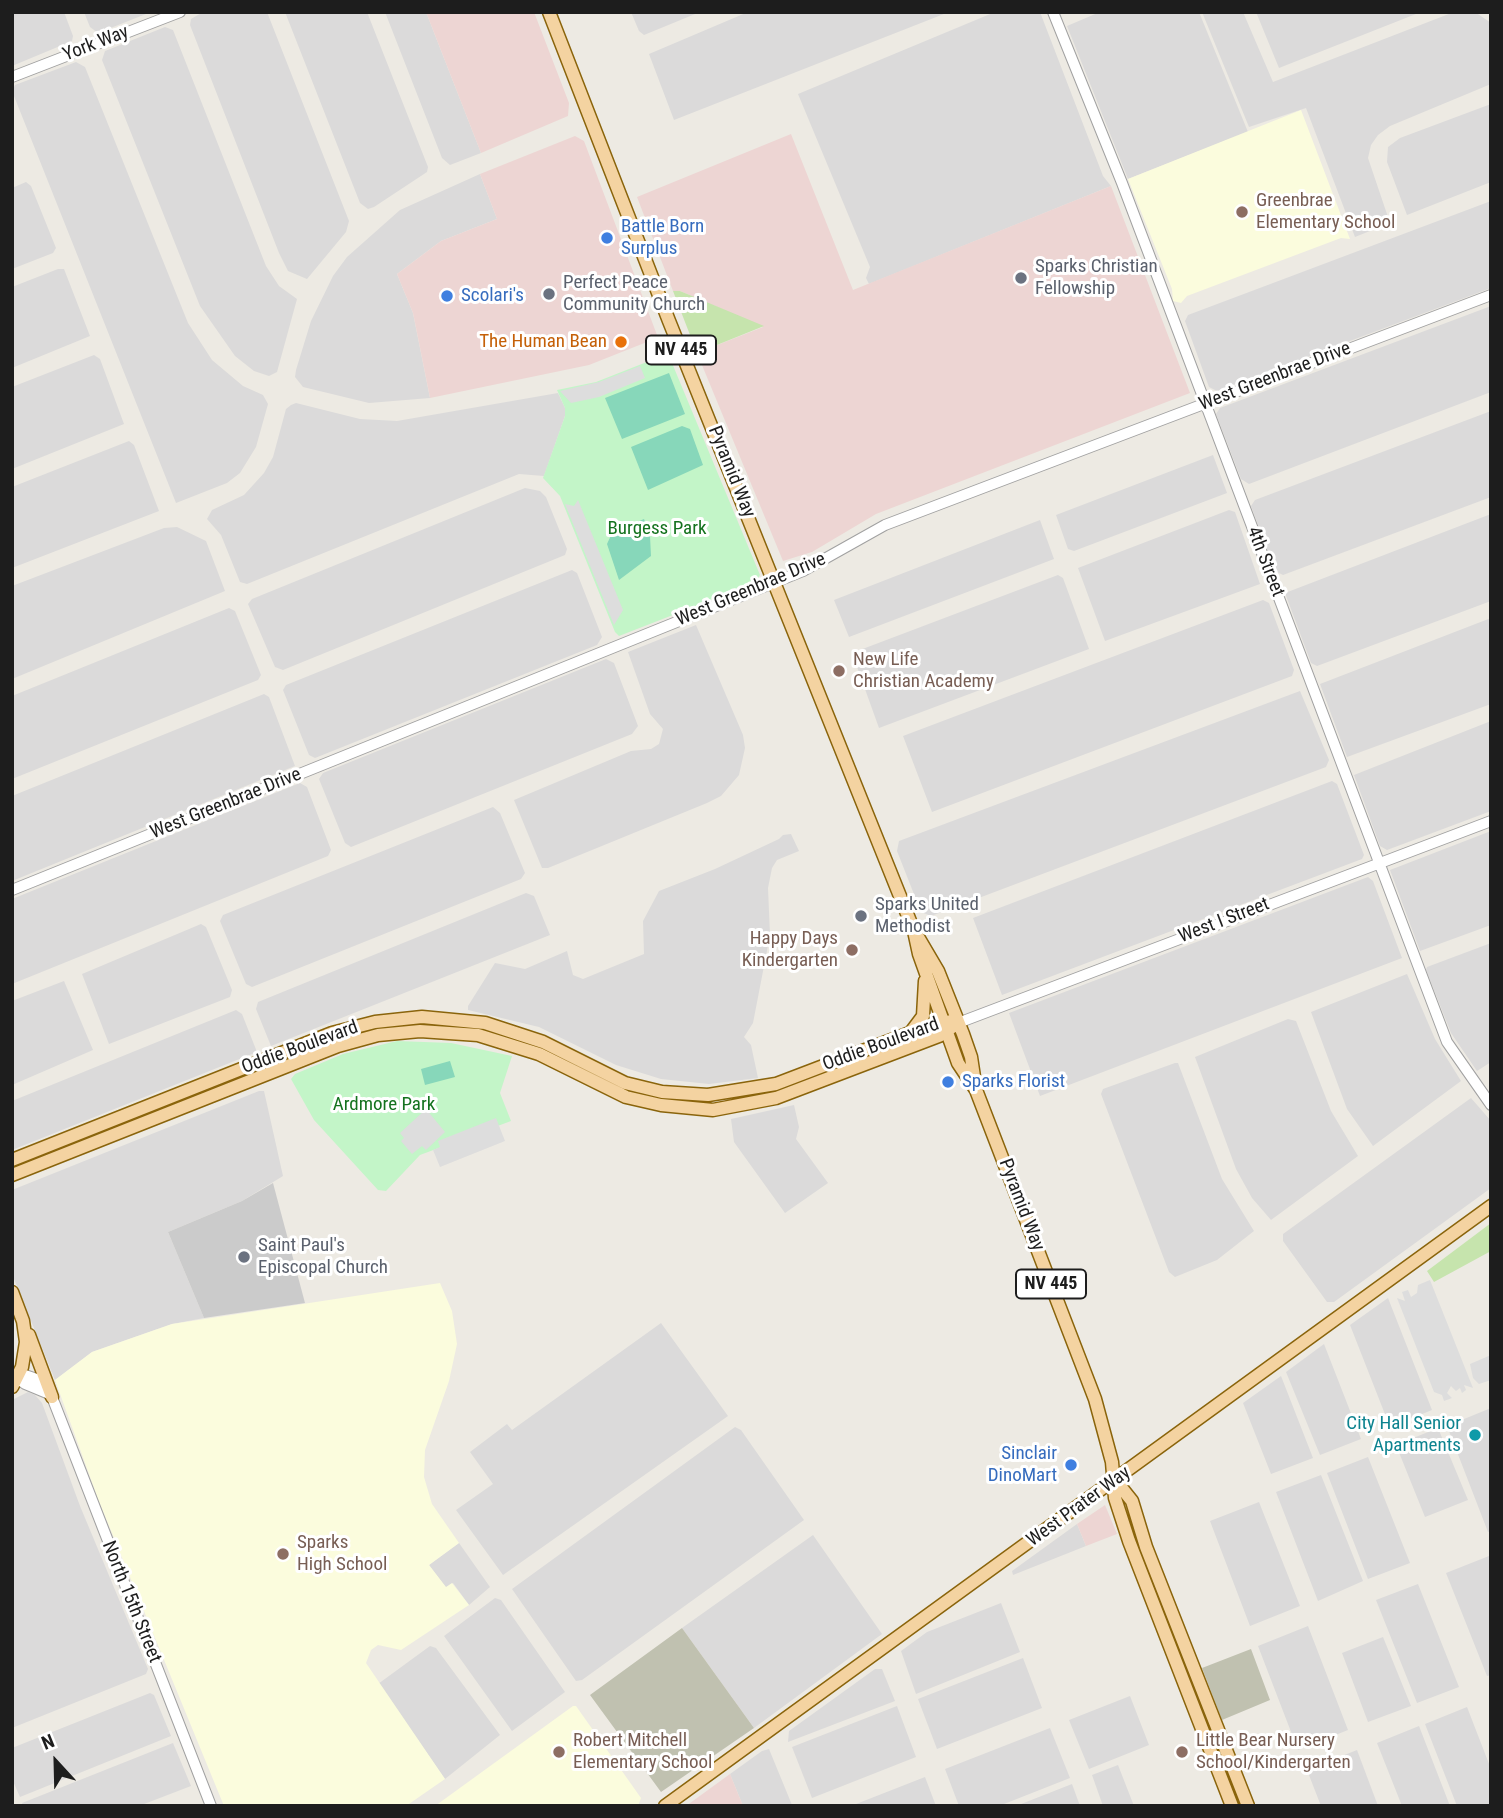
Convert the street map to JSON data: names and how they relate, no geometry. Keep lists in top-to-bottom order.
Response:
{
  "streets": {
    "main road": [
      "NV 445",
      "Pyramid Way",
      "Oddie Boulevard",
      "West Prater Way"
    ],
    "street": [
      "York Way",
      "West Greenbrae Drive",
      "4th Street",
      "West I Street",
      "North 15th Street"
    ]
  },
  "crossings": [
    ["West Greenbrae Drive", "Pyramid Way"],
    ["West Greenbrae Drive", "4th Street"],
    ["Pyramid Way", "West I Street"],
    ["Pyramid Way", "Oddie Boulevard"],
    ["Pyramid Way", "West Prater Way"],
    ["4th Street", "West I Street"],
    ["West I Street", "Oddie Boulevard"]
  ],
  "parks": ["Burgess Park", "Ardmore Park"],
  "places": [
    "Greenbrae Elementary School",
    "Battle Born Surplus",
    "Sparks Christian Fellowship",
    "Perfect Peace Community Church",
    "Scolari's",
    "The Human Bean",
    "New Life Christian Academy",
    "Sparks United Methodist",
    "Happy Days Kindergarten",
    "Sparks Florist",
    "Saint Paul's Episcopal Church",
    "City Hall Senior Apartments",
    "Sinclair DinoMart",
    "Sparks High School",
    "Robert Mitchell Elementary School",
    "Little Bear Nursery School/Kindergarten"
  ],
  "north": "top"
}
